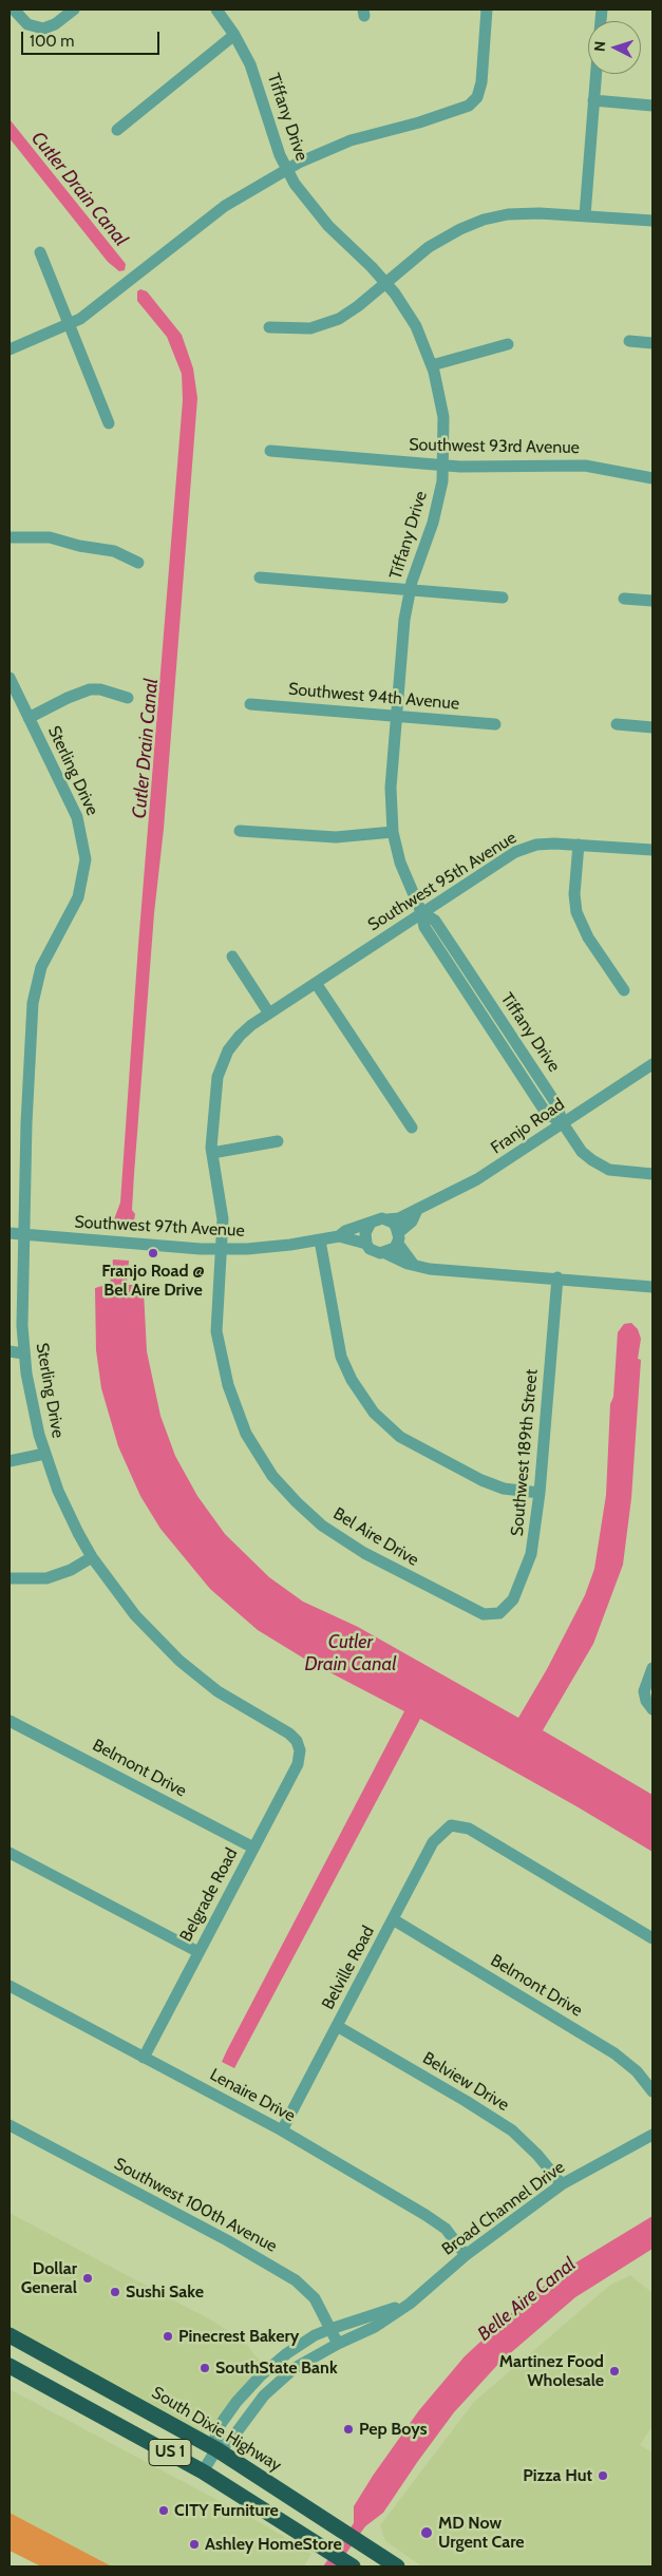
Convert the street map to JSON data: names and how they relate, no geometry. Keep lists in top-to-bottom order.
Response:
{
  "streets": {
    "highway": ["South Dixie Highway", "US 1"],
    "street": [
      "Tiffany Drive",
      "Southwest 93rd Avenue",
      "Southwest 94th Avenue",
      "Sterling Drive",
      "Southwest 95th Avenue",
      "Franjo Road",
      "Southwest 97th Avenue",
      "Southwest 189th Street",
      "Bel Aire Drive",
      "Belmont Drive",
      "Belgrade Road",
      "Belville Road",
      "Belview Drive",
      "Lenaire Drive",
      "Southwest 100th Avenue",
      "Broad Channel Drive"
    ]
  },
  "crossings": [
    ["Tiffany Drive", "Southwest 93rd Avenue"],
    ["Tiffany Drive", "Southwest 94th Avenue"],
    ["Tiffany Drive", "Southwest 95th Avenue"],
    ["Tiffany Drive", "Franjo Road"],
    ["Sterling Drive", "Southwest 97th Avenue"],
    ["Sterling Drive", "Belgrade Road"],
    ["Southwest 95th Avenue", "Bel Aire Drive"],
    ["Franjo Road", "Southwest 97th Avenue"],
    ["Southwest 97th Avenue", "Bel Aire Drive"],
    ["Southwest 189th Street", "Bel Aire Drive"],
    ["Belmont Drive", "Belgrade Road"],
    ["Belmont Drive", "Belville Road"],
    ["Belgrade Road", "Lenaire Drive"],
    ["Belville Road", "Belview Drive"],
    ["Belville Road", "Lenaire Drive"],
    ["Belview Drive", "Broad Channel Drive"],
    ["Lenaire Drive", "Broad Channel Drive"],
    ["Southwest 100th Avenue", "Broad Channel Drive"],
    ["Broad Channel Drive", "South Dixie Highway"],
    ["Broad Channel Drive", "US 1"]
  ],
  "water": ["Cutler Drain Canal", "Belle Aire Canal"],
  "places": [
    "Franjo Road @ Bel Aire Drive",
    "Dollar General",
    "Sushi Sake",
    "Pinecrest Bakery",
    "SouthState Bank",
    "Martinez Food Wholesale",
    "Pep Boys",
    "Pizza Hut",
    "CITY Furniture",
    "MD Now Urgent Care",
    "Ashley HomeStore"
  ],
  "scale_bar": "100 m",
  "north": "left"
}
